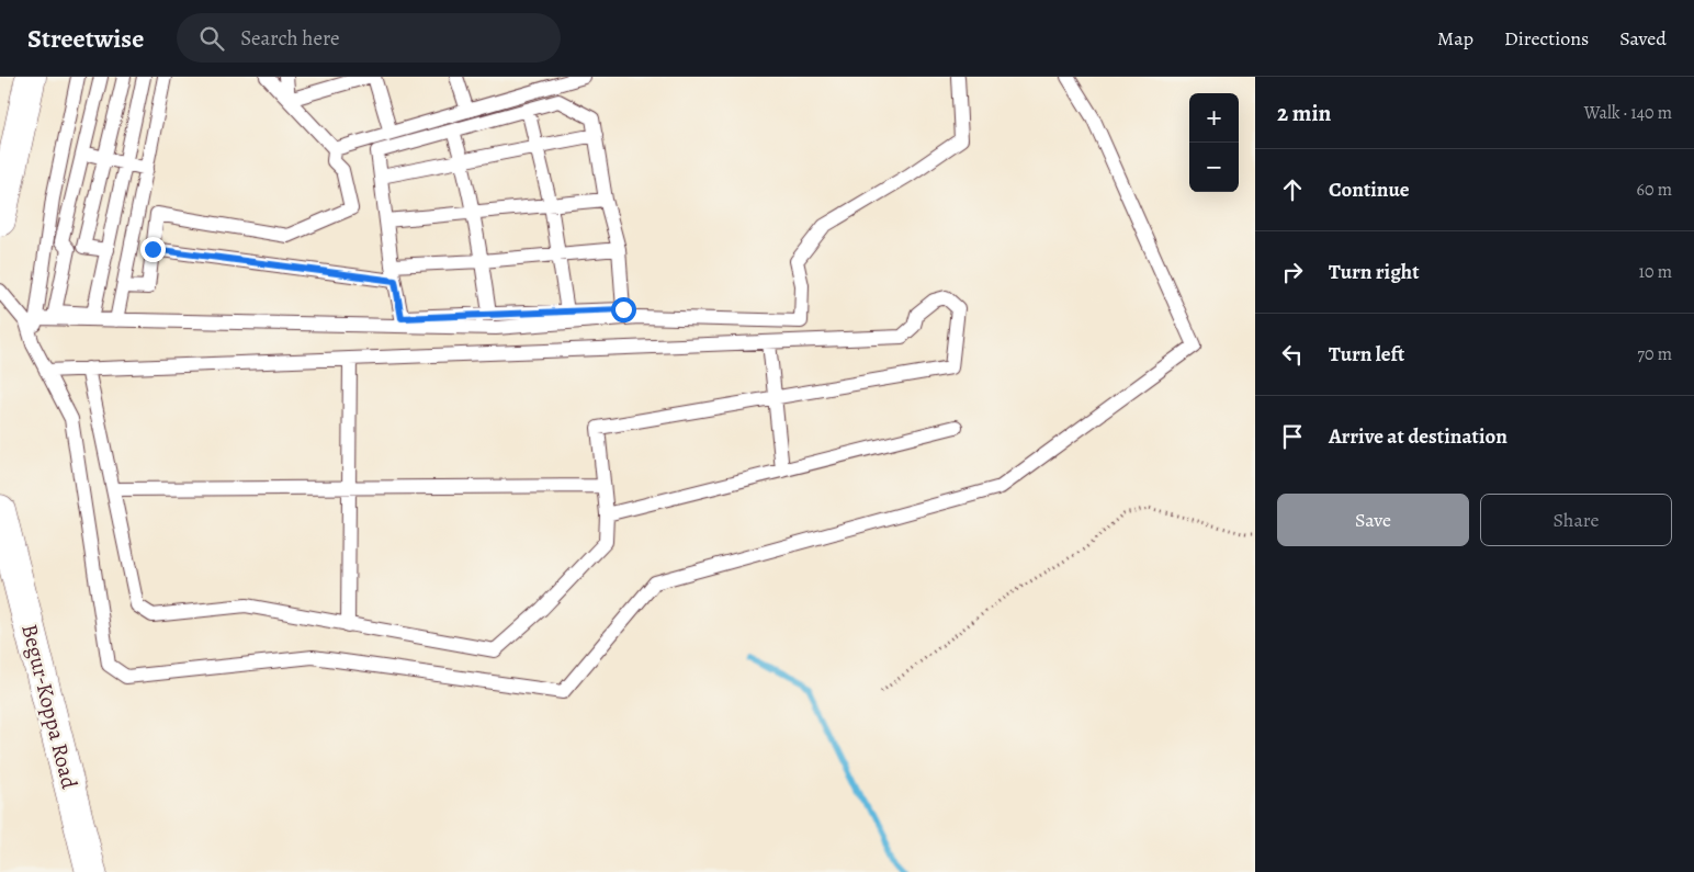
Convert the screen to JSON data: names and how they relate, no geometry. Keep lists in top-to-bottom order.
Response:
{
  "streets": {
    "main road": ["Begur-Koppa Road"]
  },
  "page": {
    "header": "Streetwise",
    "search": "Search here",
    "nav": ["Map", "Directions", "Saved"],
    "heading": ["2 min", "Walk · 140 m"],
    "map_buttons": ["+", "−"],
    "list": [
      ["Continue", "60 m"],
      ["Turn right", "10 m"],
      ["Turn left", "70 m"],
      "Arrive at destination"
    ],
    "buttons": ["Save", "Share"]
  }
}
